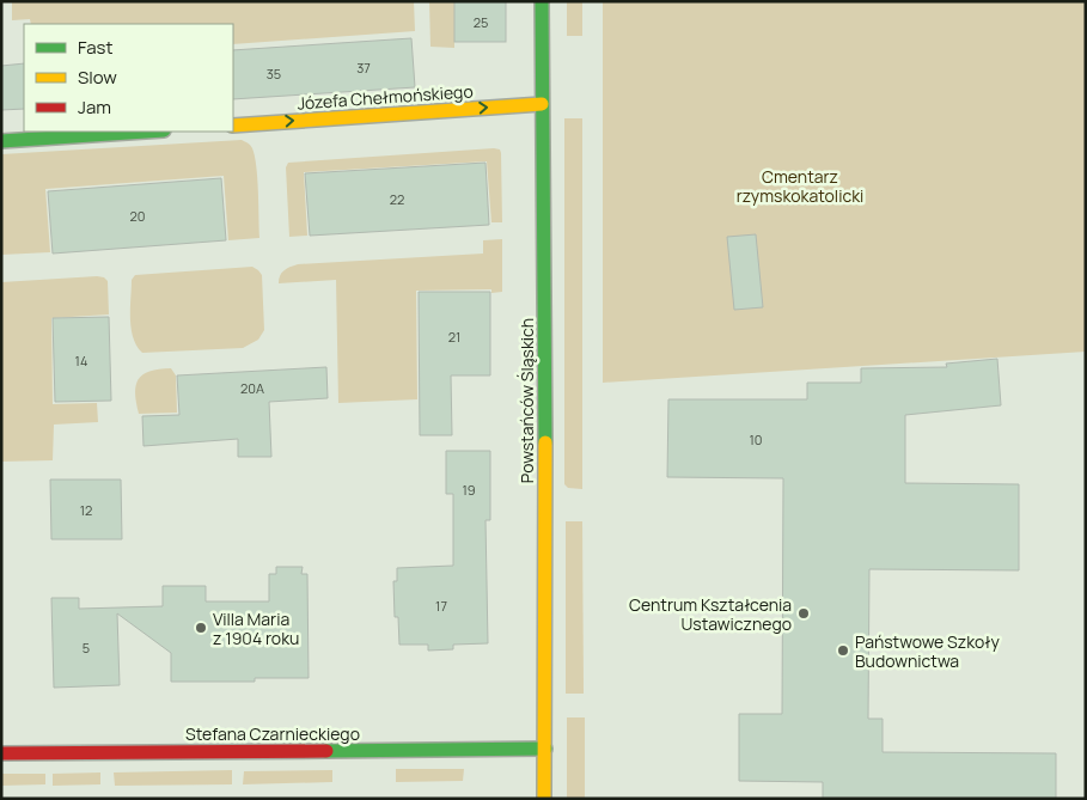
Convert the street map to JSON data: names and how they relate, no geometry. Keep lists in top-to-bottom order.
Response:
{
  "streets": {
    "street": ["Józefa Chełmońskiego", "Powstańców Śląskich", "Stefana Czarnieckiego"]
  },
  "crossings": [
    ["Józefa Chełmońskiego", "Powstańców Śląskich"],
    ["Powstańców Śląskich", "Stefana Czarnieckiego"]
  ],
  "one_way": ["Józefa Chełmońskiego"],
  "parks": ["Cmentarz rzymskokatolicki"],
  "places": ["Centrum Kształcenia Ustawicznego", "Villa Maria z 1904 roku", "Państwowe Szkoły Budownictwa"],
  "house_numbers": [
    "25",
    "37",
    "35",
    "22",
    "20",
    "21",
    "14",
    "20A",
    "10",
    "19",
    "12",
    "17",
    "5"
  ],
  "legend": ["Fast", "Slow", "Jam"]
}
